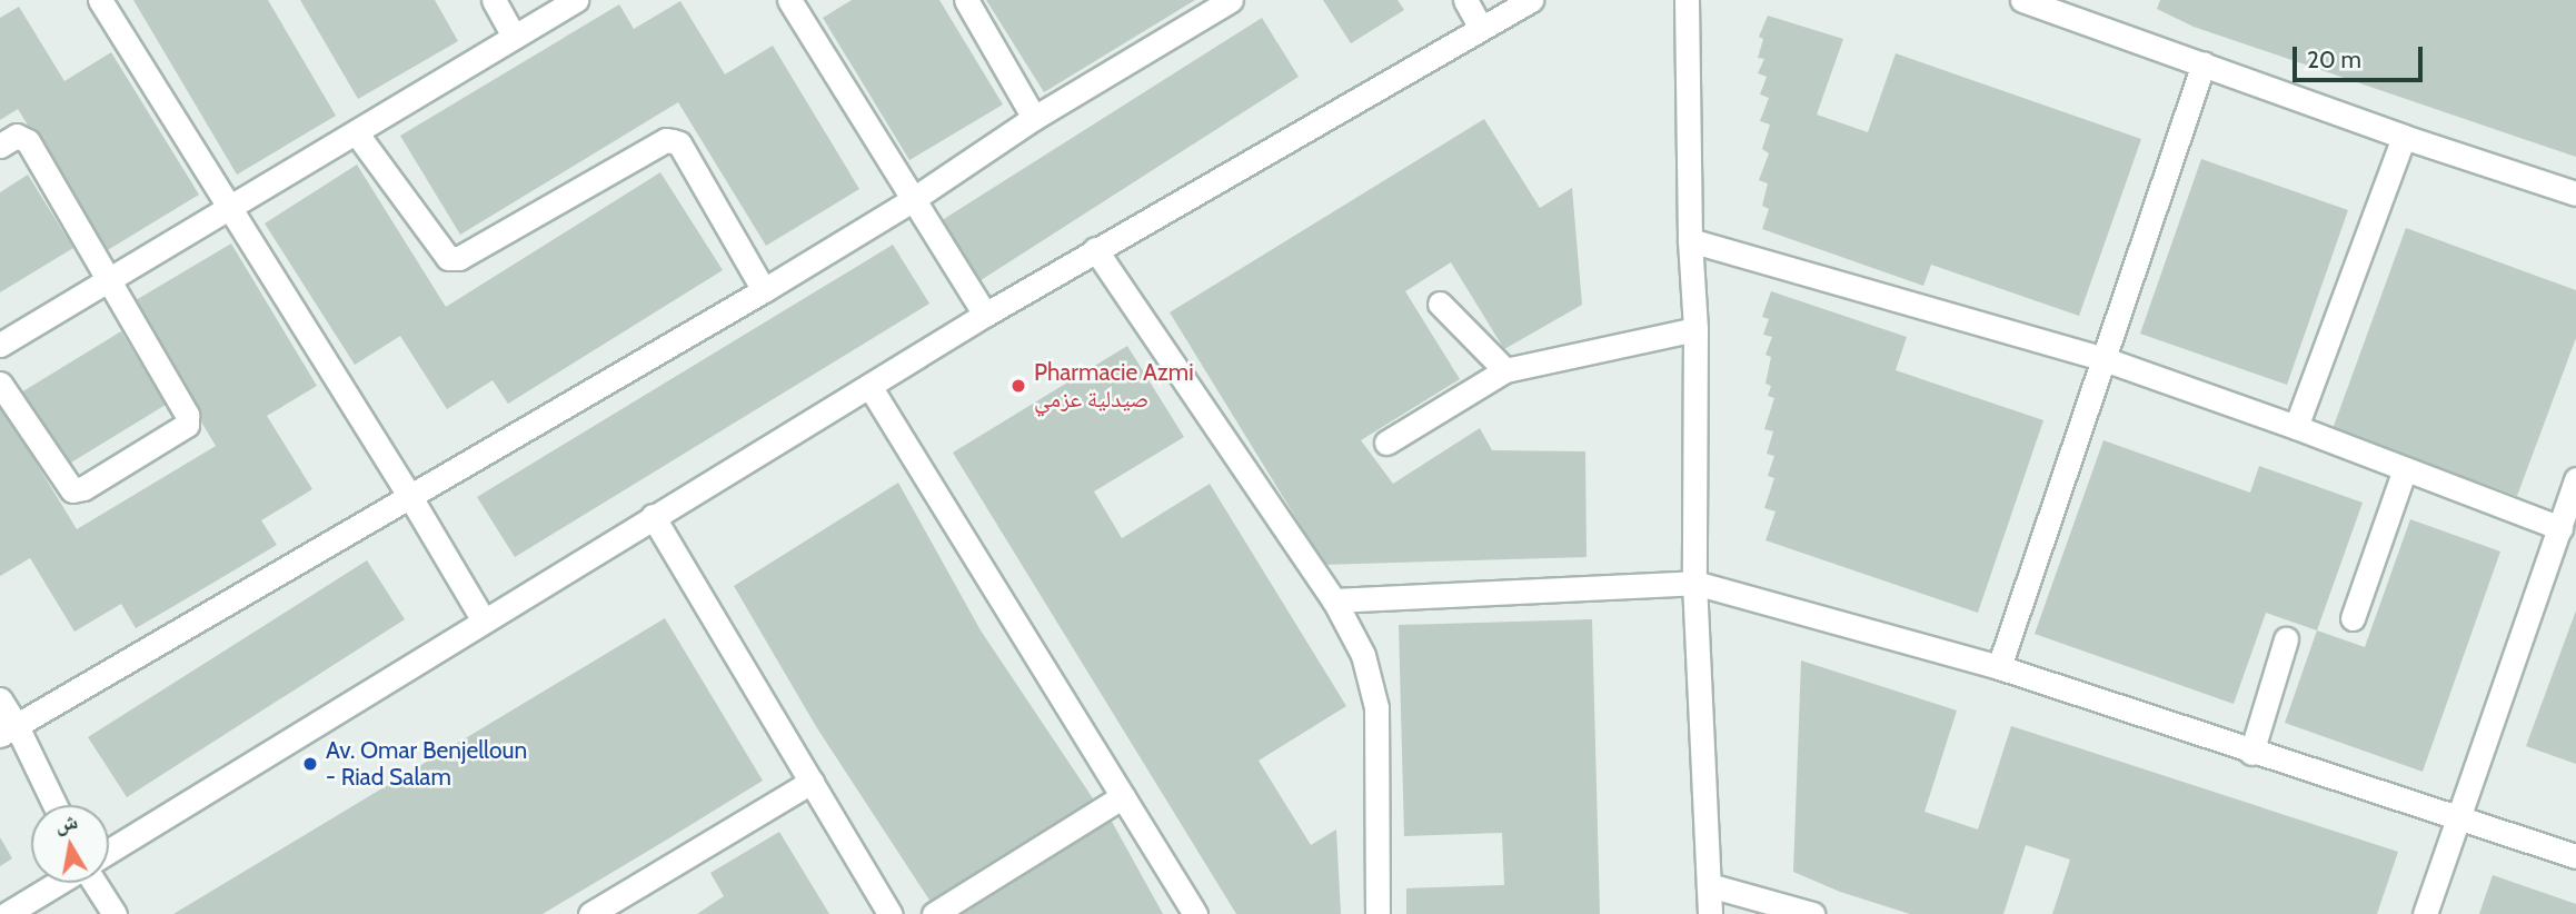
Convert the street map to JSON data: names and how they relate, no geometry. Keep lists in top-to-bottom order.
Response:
{
  "places": ["Pharmacie Azmi صيدلية عزمي", "Av. Omar Benjelloun - Riad Salam"],
  "scale_bar": "20 m",
  "north": "top"
}
